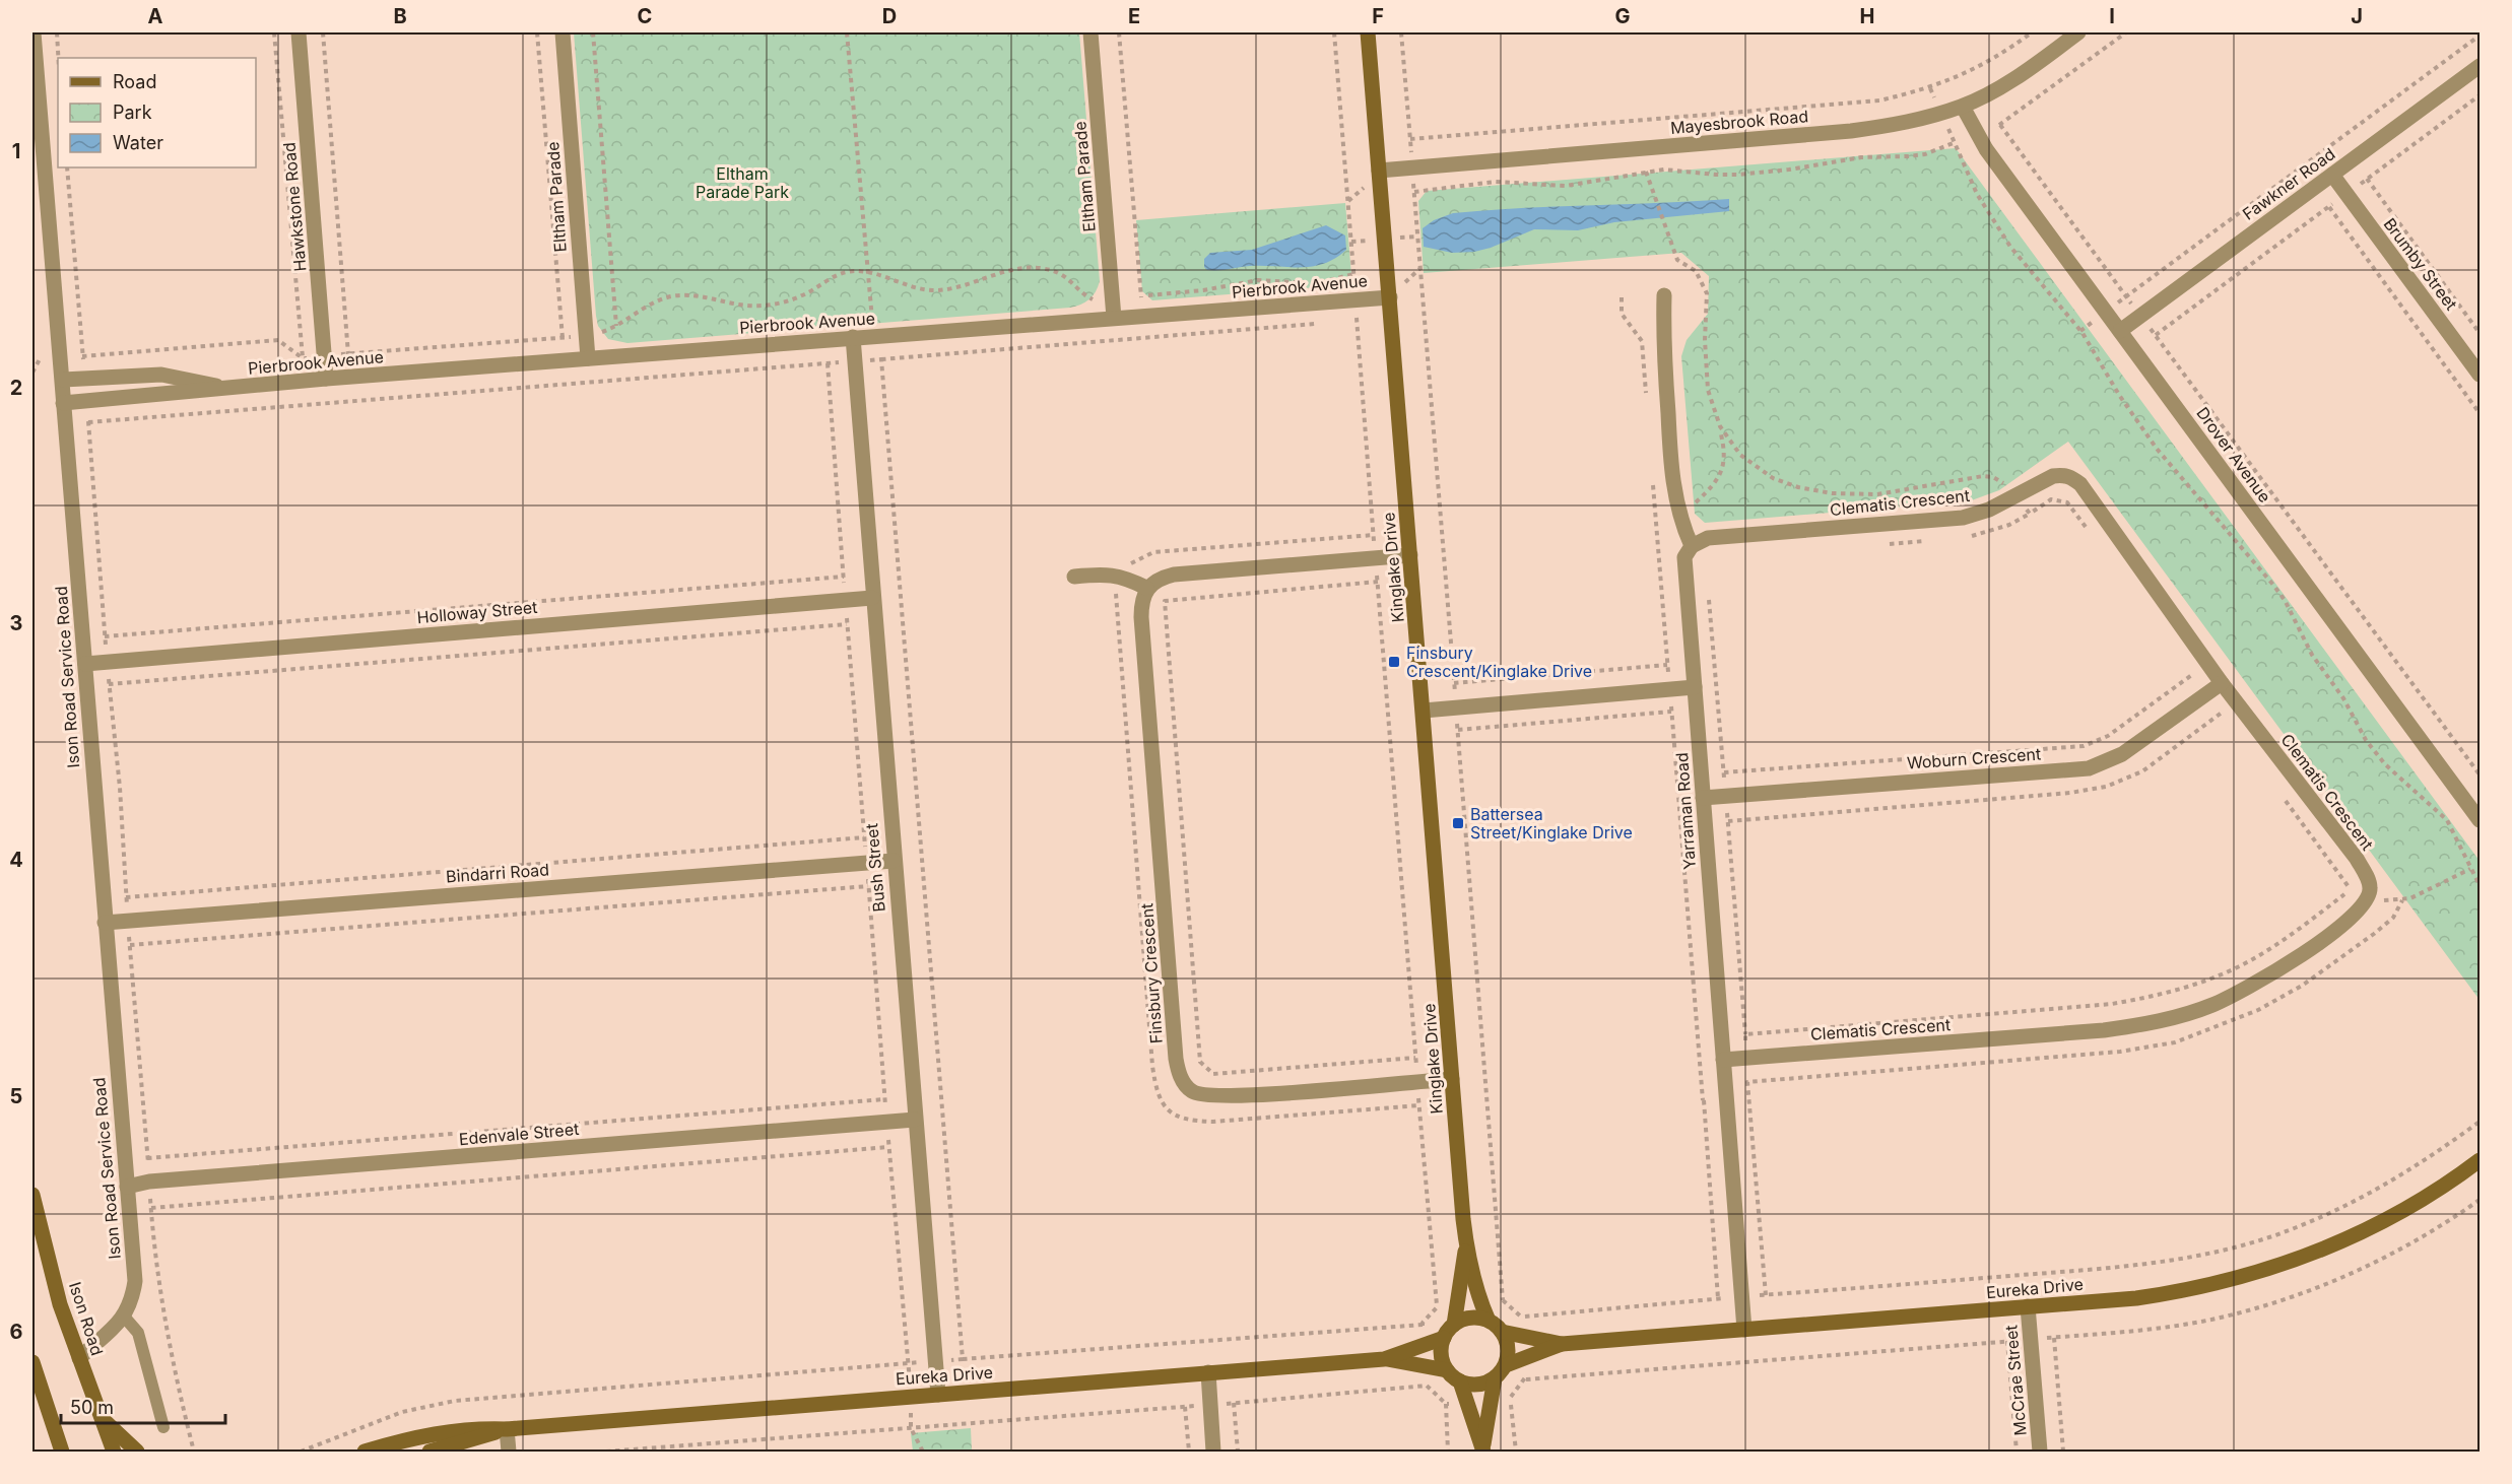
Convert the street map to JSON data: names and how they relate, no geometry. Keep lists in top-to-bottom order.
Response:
{
  "streets": {
    "street": [
      "Mayesbrook Road",
      "Eltham Parade",
      "Fawkner Road",
      "Hawkstone Road",
      "Brumby Street",
      "Pierbrook Avenue",
      "Drover Avenue",
      "Clematis Crescent",
      "Kinglake Drive",
      "Holloway Street",
      "Ison Road Service Road",
      "Woburn Crescent",
      "Yarraman Road",
      "Bush Street",
      "Bindarri Road",
      "Finsbury Crescent",
      "Edenvale Street",
      "Eureka Drive",
      "Ison Road",
      "McCrae Street"
    ]
  },
  "crossings": [
    ["Mayesbrook Road", "Drover Avenue"],
    ["Mayesbrook Road", "Kinglake Drive"],
    ["Eltham Parade", "Pierbrook Avenue"],
    ["Fawkner Road", "Brumby Street"],
    ["Fawkner Road", "Drover Avenue"],
    ["Hawkstone Road", "Pierbrook Avenue"],
    ["Pierbrook Avenue", "Kinglake Drive"],
    ["Pierbrook Avenue", "Ison Road Service Road"],
    ["Pierbrook Avenue", "Bush Street"],
    ["Clematis Crescent", "Woburn Crescent"],
    ["Clematis Crescent", "Yarraman Road"],
    ["Kinglake Drive", "Finsbury Crescent"],
    ["Kinglake Drive", "Eureka Drive"],
    ["Holloway Street", "Ison Road Service Road"],
    ["Holloway Street", "Bush Street"],
    ["Ison Road Service Road", "Bindarri Road"],
    ["Ison Road Service Road", "Edenvale Street"],
    ["Woburn Crescent", "Yarraman Road"],
    ["Yarraman Road", "Eureka Drive"],
    ["Bush Street", "Bindarri Road"],
    ["Bush Street", "Edenvale Street"],
    ["Bush Street", "Eureka Drive"],
    ["Eureka Drive", "McCrae Street"]
  ],
  "parks": ["Eltham Parade Park"],
  "places": {
    "transit": ["Finsbury Crescent/Kinglake Drive", "Battersea Street/Kinglake Drive"]
  },
  "legend": ["Road", "Park", "Water"],
  "scale_bar": "50 m",
  "grid": {
    "columns": [
      "A",
      "B",
      "C",
      "D",
      "E",
      "F",
      "G",
      "H",
      "I",
      "J"
    ],
    "rows": [
      "1",
      "2",
      "3",
      "4",
      "5",
      "6"
    ]
  }
}
